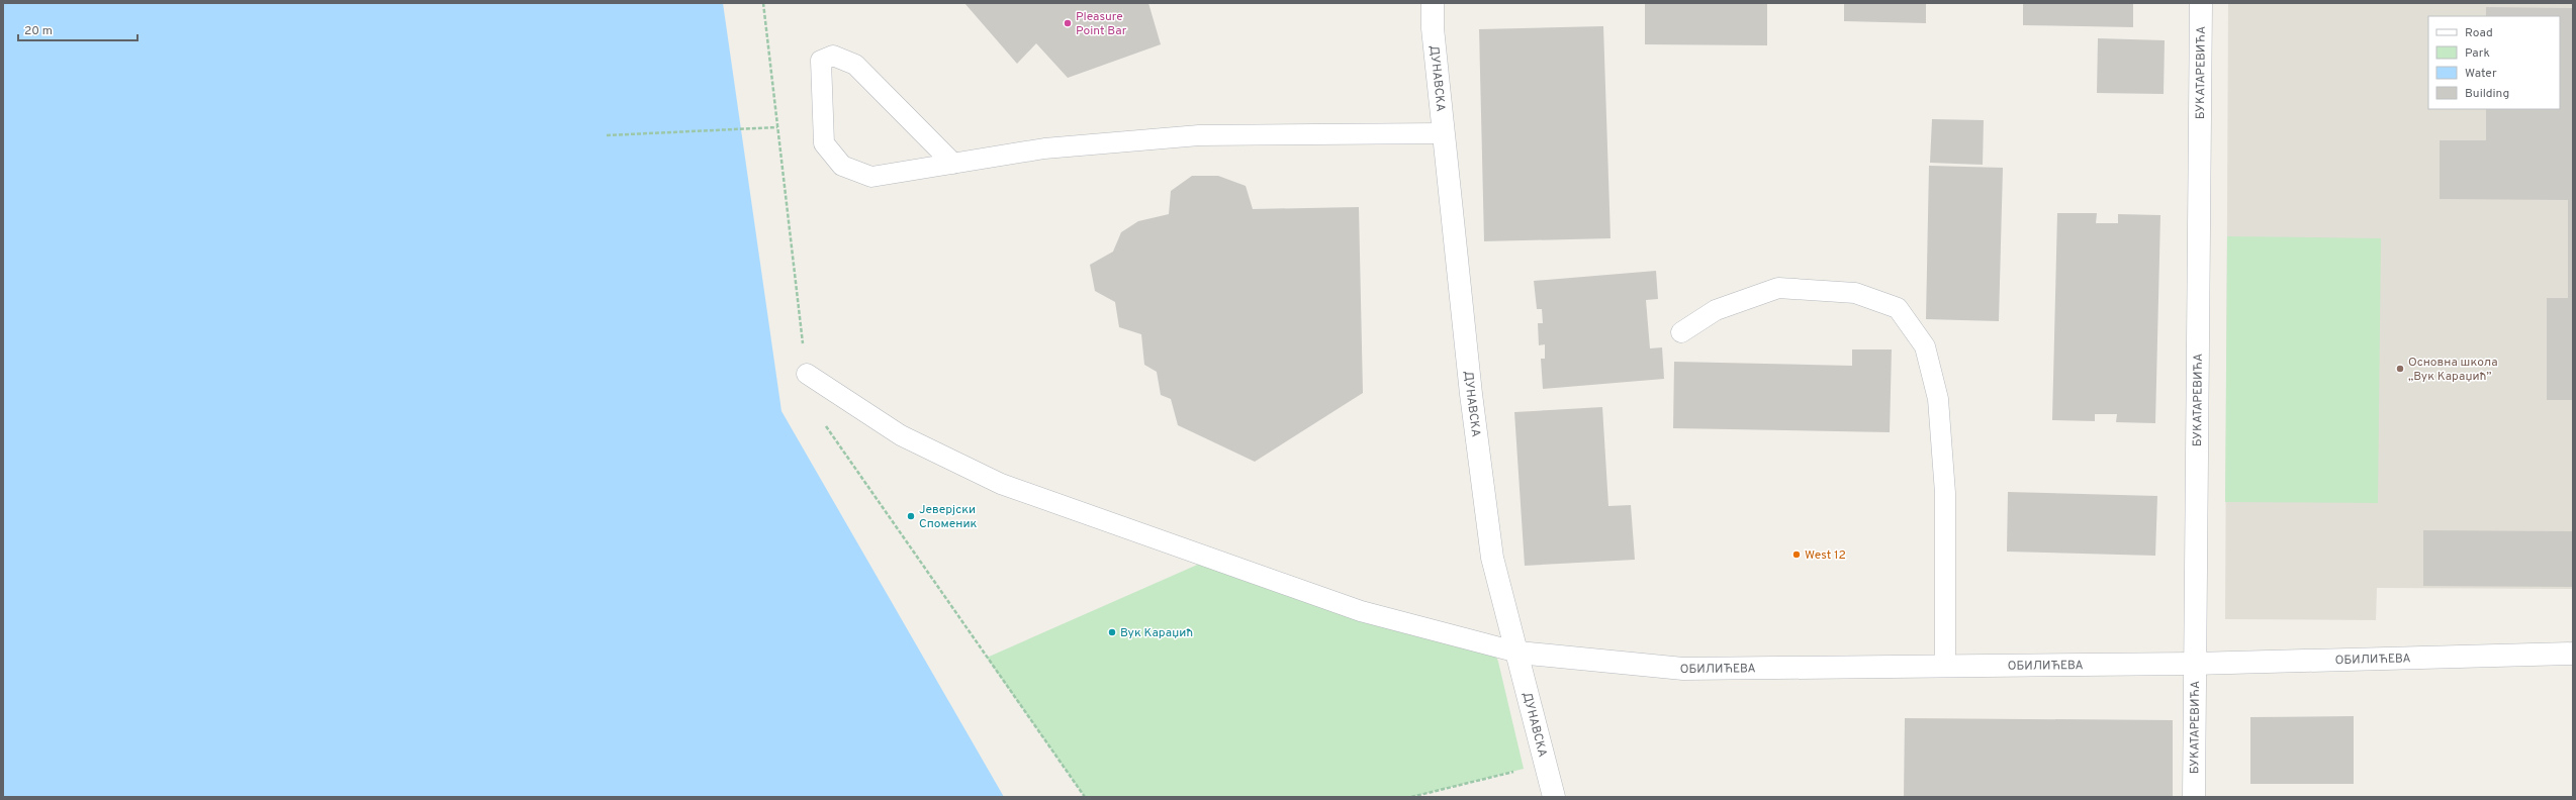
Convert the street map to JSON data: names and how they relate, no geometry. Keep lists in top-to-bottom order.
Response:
{
  "streets": {
    "street": ["БУКАТАРЕВИЋА", "ДУНАВСКА", "ОБИЛИЋЕВА"]
  },
  "crossings": [
    ["БУКАТАРЕВИЋА", "ОБИЛИЋЕВА"],
    ["ДУНАВСКА", "ОБИЛИЋЕВА"]
  ],
  "places": [
    "Pleasure Point Bar",
    "Основна школа „Вук Караџић”",
    "Јеверјски Споменик",
    "West 12",
    "Вук Караџић"
  ],
  "legend": [
    "Road",
    "Park",
    "Water",
    "Building"
  ],
  "scale_bar": "20 m"
}
